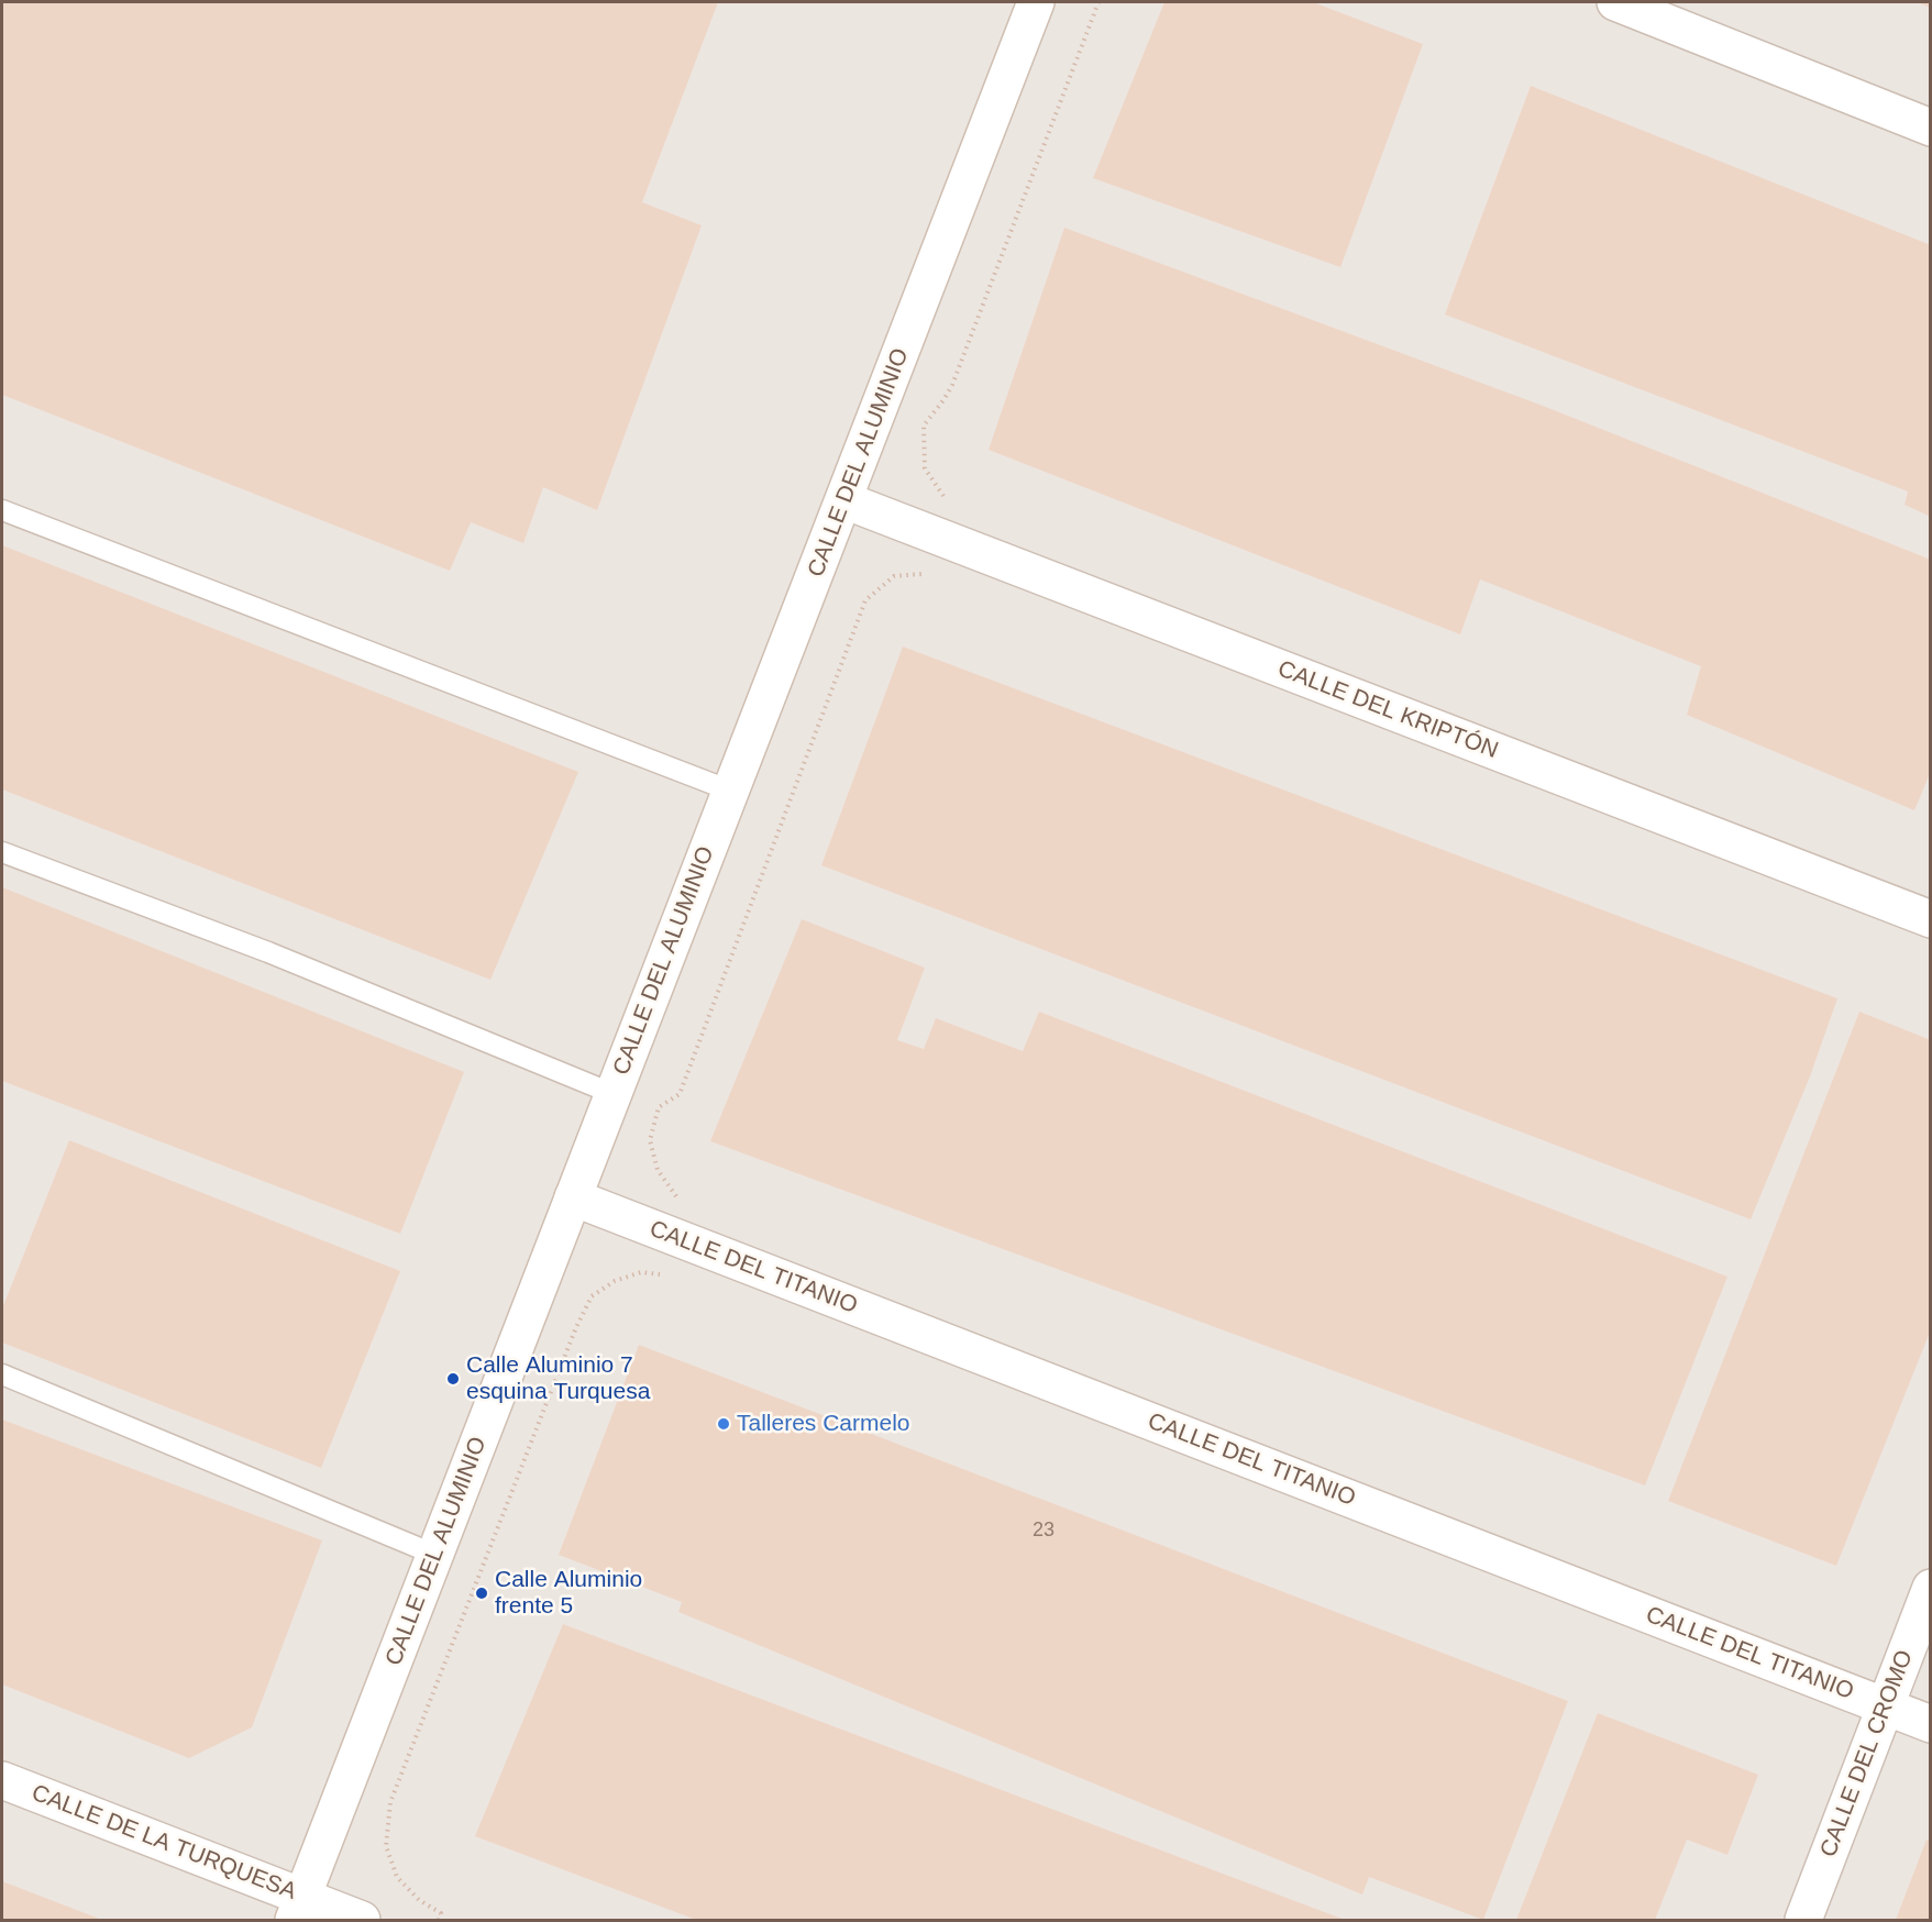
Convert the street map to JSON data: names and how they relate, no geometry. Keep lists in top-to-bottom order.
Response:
{
  "streets": {
    "street": [
      "CALLE DEL ALUMINIO",
      "CALLE DEL KRIPTÓN",
      "CALLE DEL TITANIO",
      "CALLE DEL CROMO",
      "CALLE DE LA TURQUESA"
    ]
  },
  "crossings": [
    ["CALLE DEL ALUMINIO", "CALLE DEL KRIPTÓN"],
    ["CALLE DEL ALUMINIO", "CALLE DEL TITANIO"],
    ["CALLE DEL ALUMINIO", "CALLE DE LA TURQUESA"],
    ["CALLE DEL TITANIO", "CALLE DEL CROMO"]
  ],
  "places": ["Calle Aluminio 7 esquina Turquesa", "Talleres Carmelo", "Calle Aluminio frente 5"],
  "house_numbers": ["23"]
}
